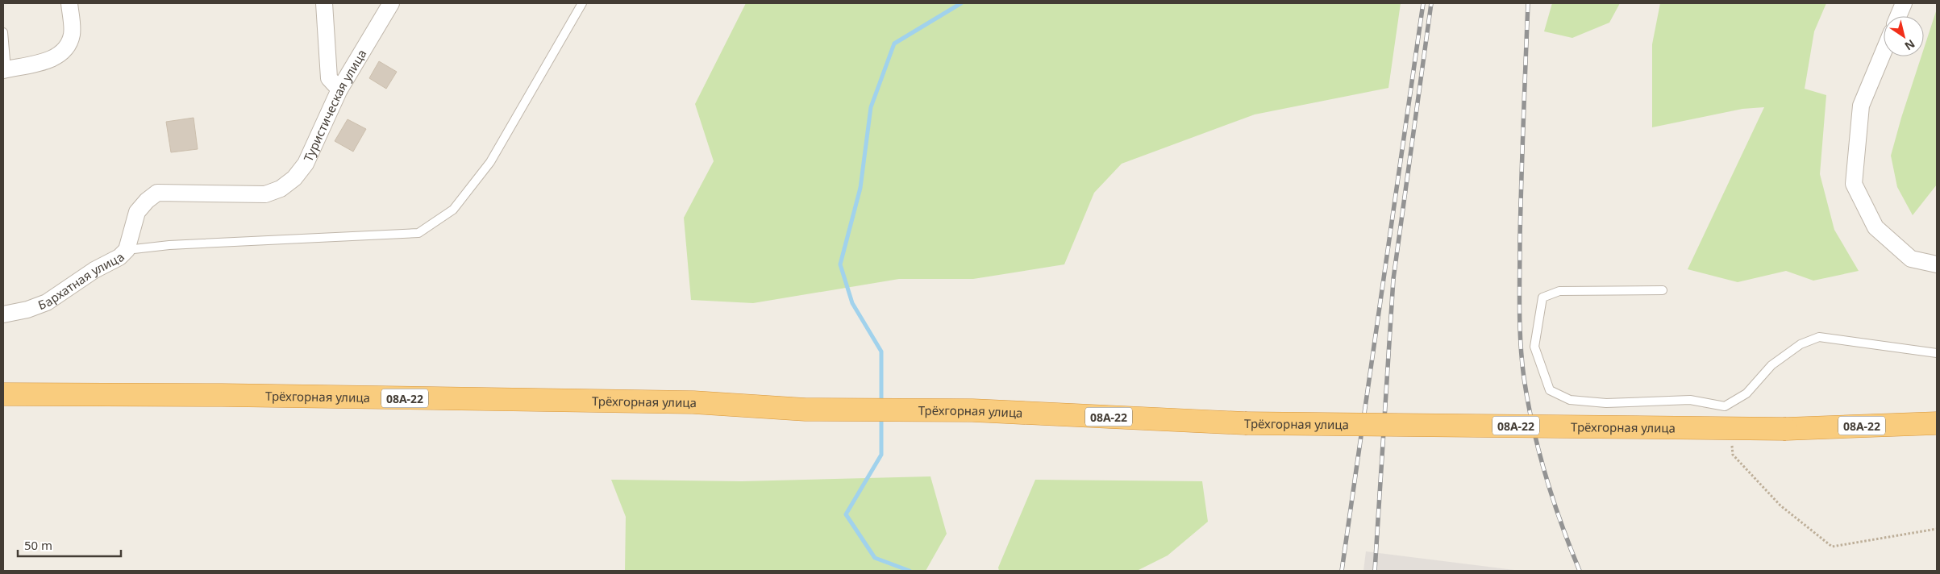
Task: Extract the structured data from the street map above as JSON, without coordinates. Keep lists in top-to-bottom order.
{
  "streets": {
    "highway": ["Трёхгорная улица", "08А-22"],
    "street": ["Туристическая улица", "Бархатная улица"]
  },
  "crossings": [
    ["Туристическая улица", "Бархатная улица"]
  ],
  "scale_bar": "50 m",
  "north": "bottom right"
}
